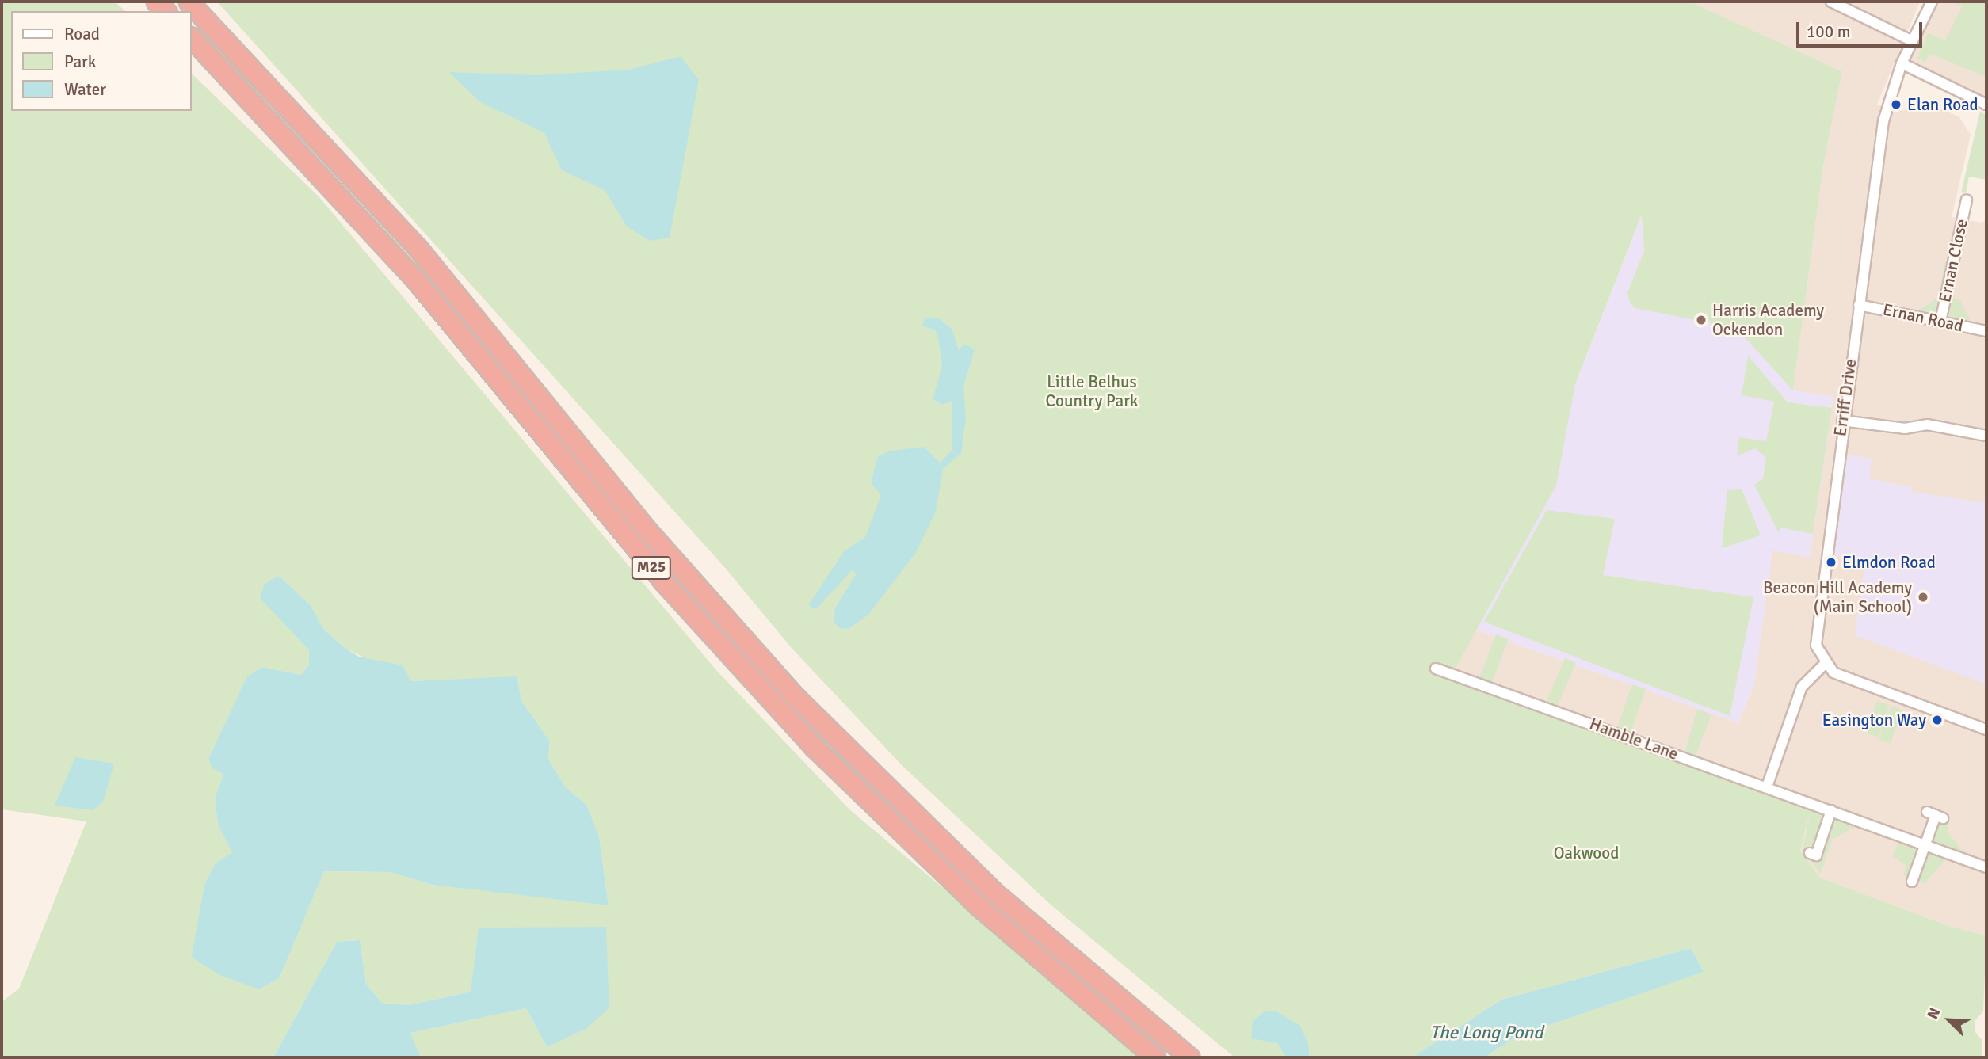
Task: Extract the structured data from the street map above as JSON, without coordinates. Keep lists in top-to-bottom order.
{
  "streets": {
    "highway": ["M25"],
    "street": [
      "Ernan Close",
      "Ernan Road",
      "Erriff Drive",
      "Hamble Lane"
    ]
  },
  "crossings": [
    ["Ernan Close", "Ernan Road"],
    ["Ernan Road", "Erriff Drive"]
  ],
  "water": ["The Long Pond"],
  "parks": ["Little Belhus Country Park", "Oakwood"],
  "places": [
    "Elan Road",
    "Harris Academy Ockendon",
    "Elmdon Road",
    "Beacon Hill Academy (Main School)",
    "Easington Way"
  ],
  "legend": ["Road", "Park", "Water"],
  "scale_bar": "100 m",
  "north": "top left"
}
